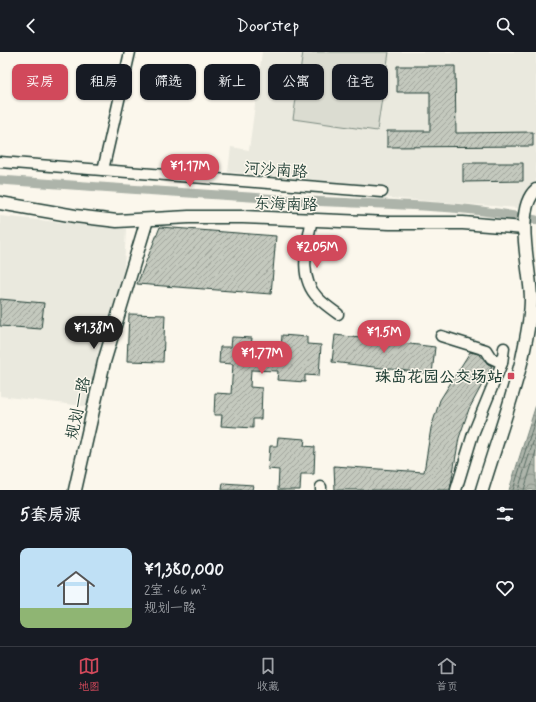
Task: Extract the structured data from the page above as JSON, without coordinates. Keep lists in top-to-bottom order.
{
  "streets": {
    "street": ["河沙南路", "东海南路", "规划一路"]
  },
  "crossings": [
    ["东海南路", "规划一路"]
  ],
  "places": {
    "transit": ["珠岛花园公交场站"]
  },
  "page": {
    "header": "Doorstep",
    "chip": [
      "买房",
      "租房",
      "筛选",
      "新上",
      "公寓",
      "住宅"
    ],
    "price": [
      "¥1.17M",
      "¥2.05M",
      "¥1.38M",
      "¥1.5M",
      "¥1.77M"
    ],
    "heading": "5套房源",
    "list": [
      {
        "name": "¥1,380,000",
        "note": "2室 · 66 m² · 规划一路"
      }
    ],
    "tabs": ["地图", "收藏", "首页"]
  }
}
